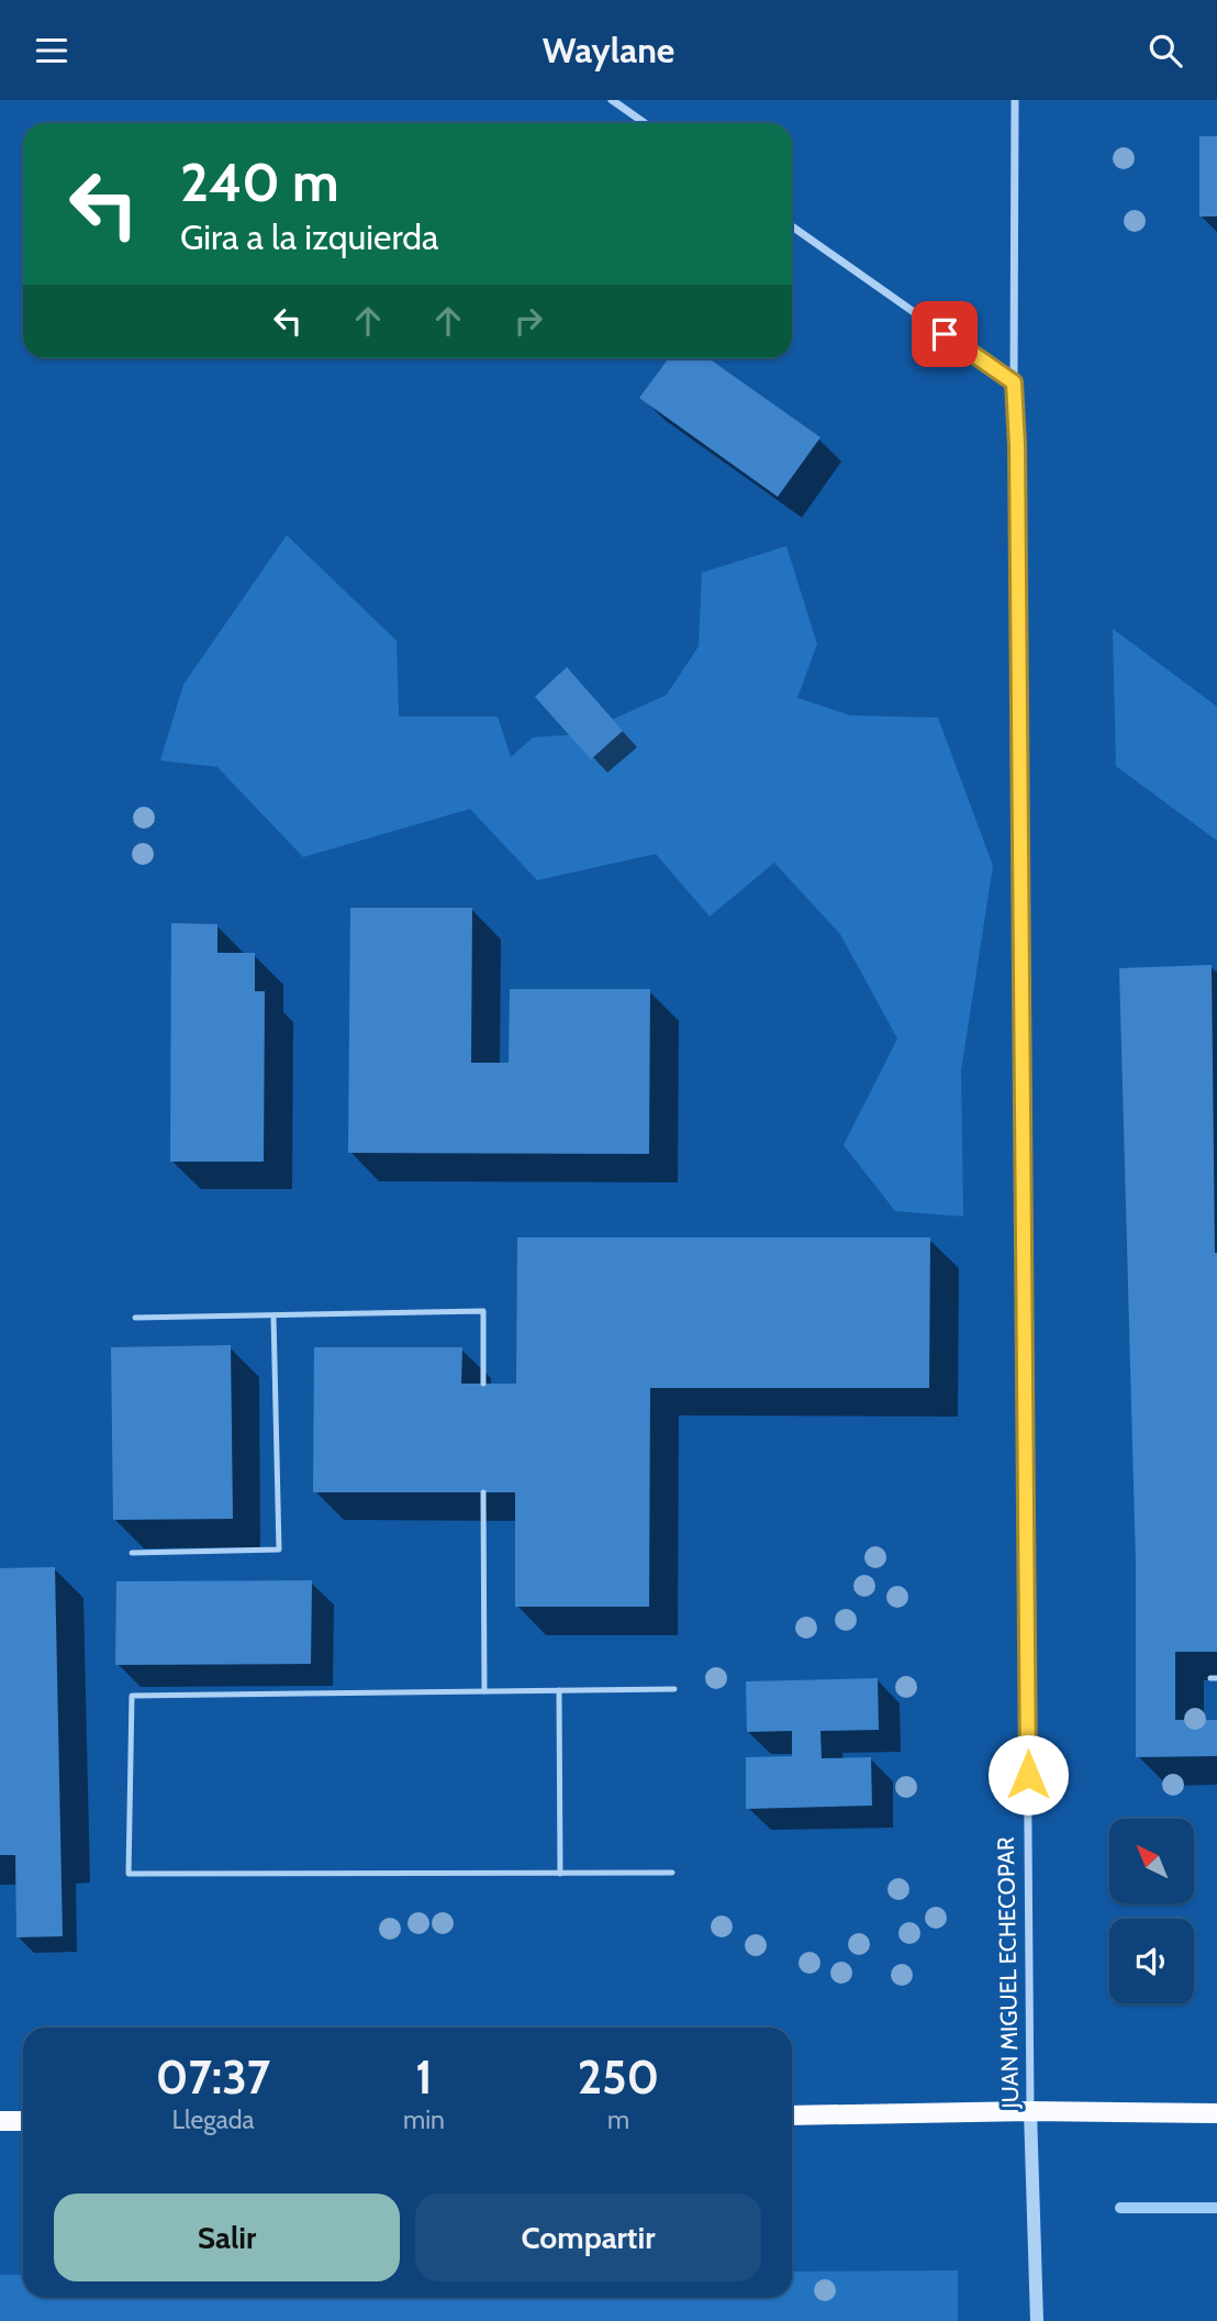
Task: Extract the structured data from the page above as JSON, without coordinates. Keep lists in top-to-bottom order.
{
  "streets": {
    "street": ["JUAN MIGUEL ECHECOPAR"]
  },
  "north": "top left",
  "page": {
    "header": "Waylane",
    "turn": ["240 m", "Gira a la izquierda"],
    "eta": [
      "07:37",
      "Llegada",
      "1",
      "min",
      "250",
      "m"
    ],
    "buttons": ["Salir", "Compartir"]
  }
}
